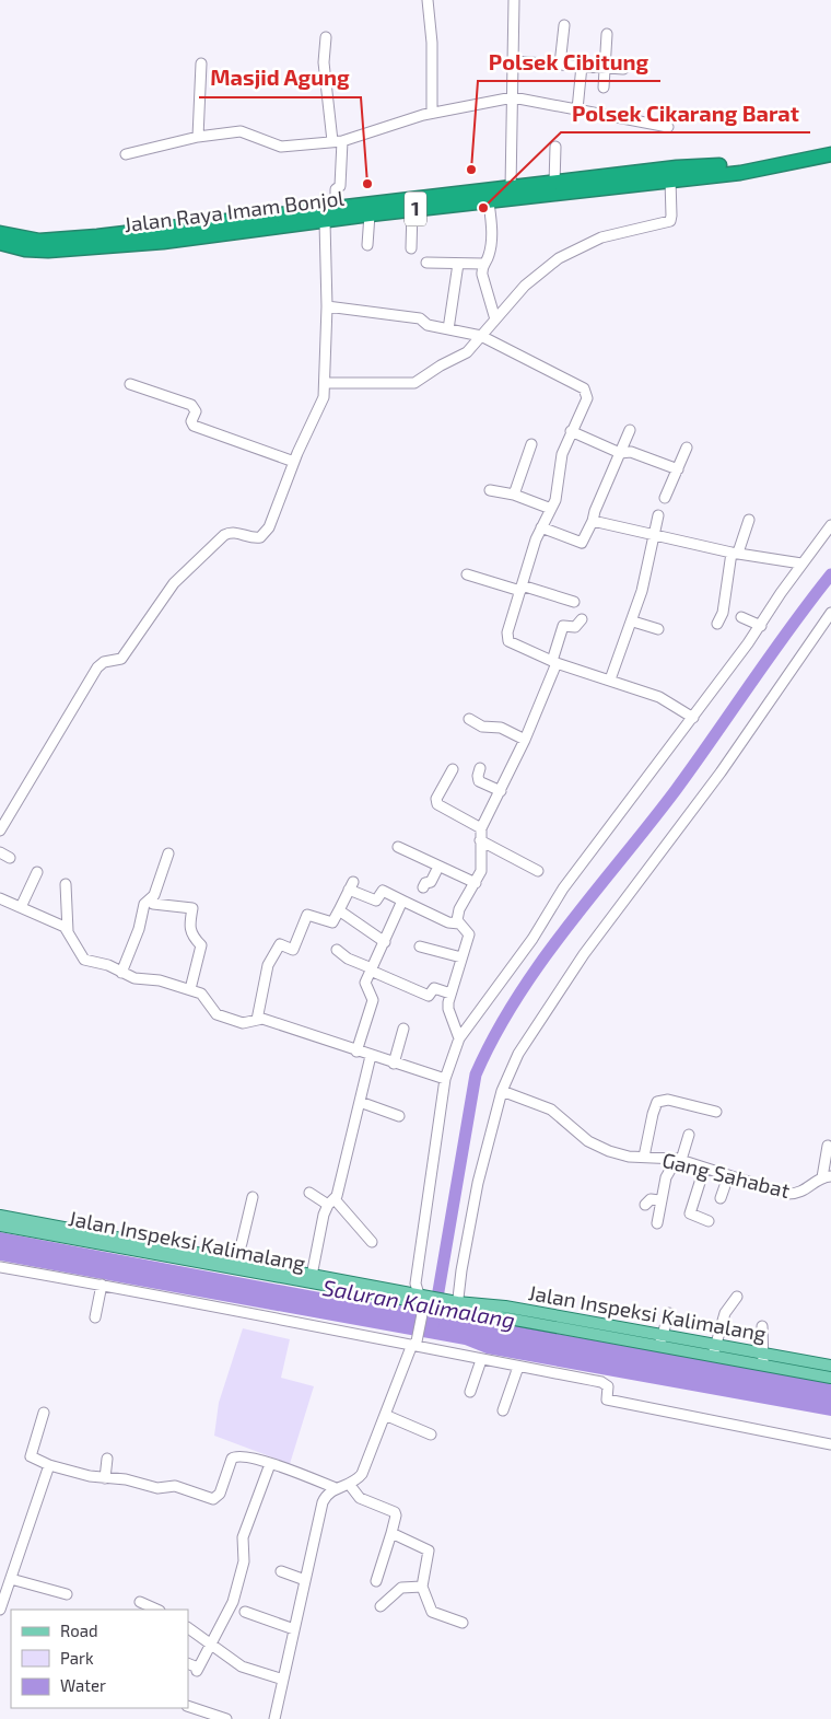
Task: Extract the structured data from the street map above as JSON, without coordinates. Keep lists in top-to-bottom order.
{
  "streets": {
    "highway": ["1", "Jalan Raya Imam Bonjol"],
    "main road": ["Jalan Inspeksi Kalimalang"],
    "street": ["Gang Sahabat"]
  },
  "water": ["Saluran Kalimalang"],
  "places": ["Polsek Cibitung", "Masjid Agung", "Polsek Cikarang Barat"],
  "legend": ["Road", "Park", "Water"]
}
